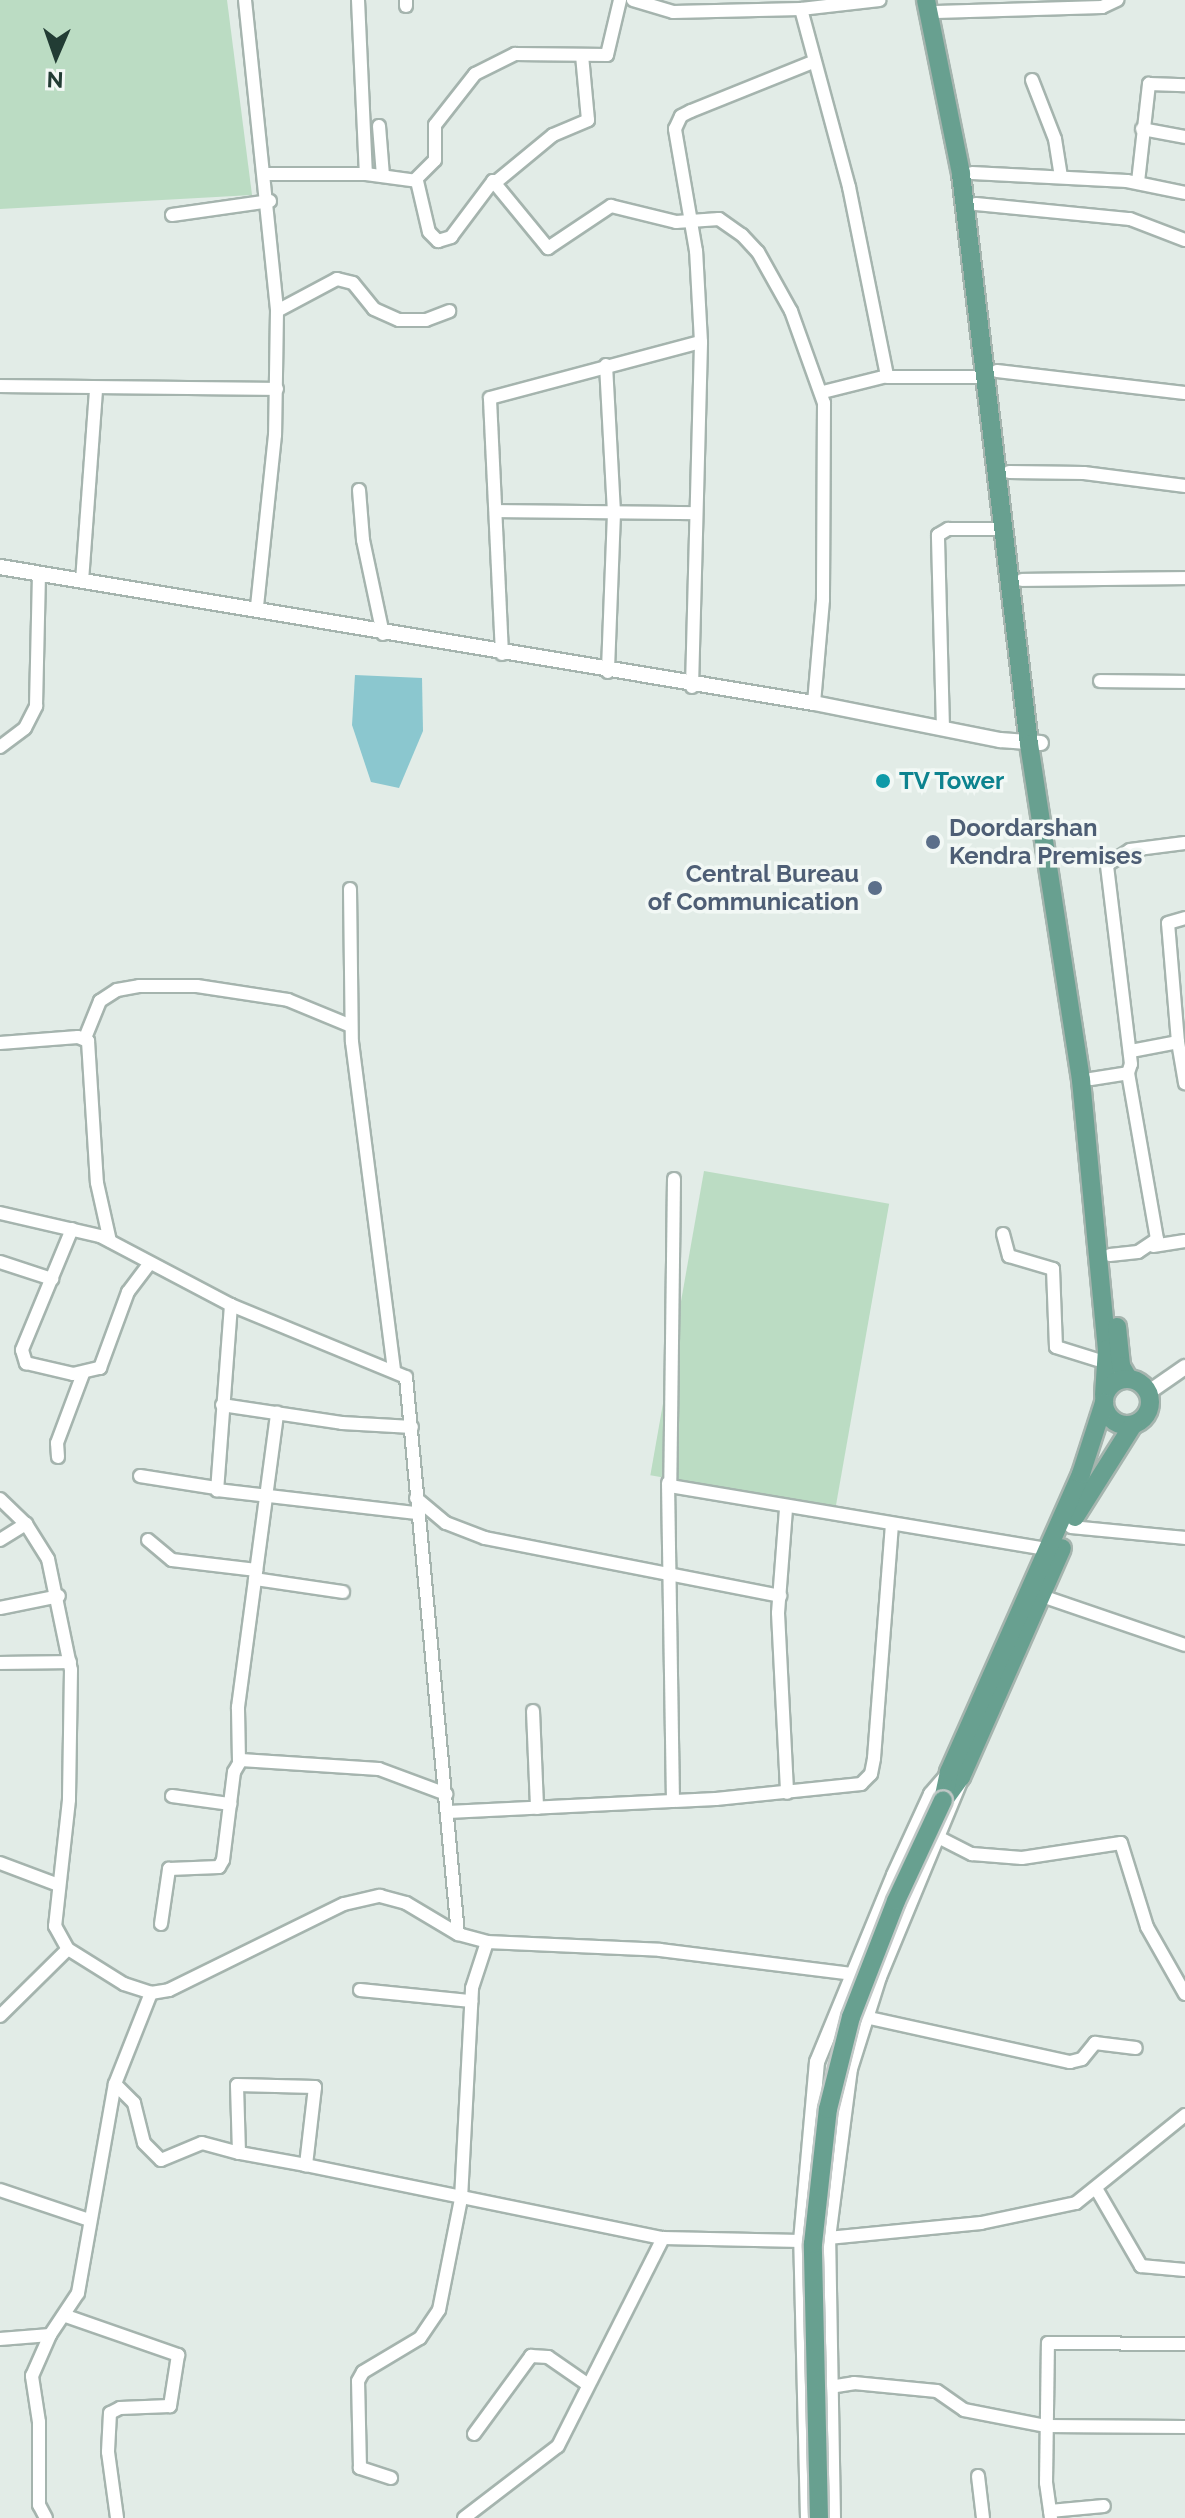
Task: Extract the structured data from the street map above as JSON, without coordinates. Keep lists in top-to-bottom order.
{
  "places": ["TV Tower", "Doordarshan Kendra Premises", "Central Bureau of Communication"],
  "north": "bottom"
}
